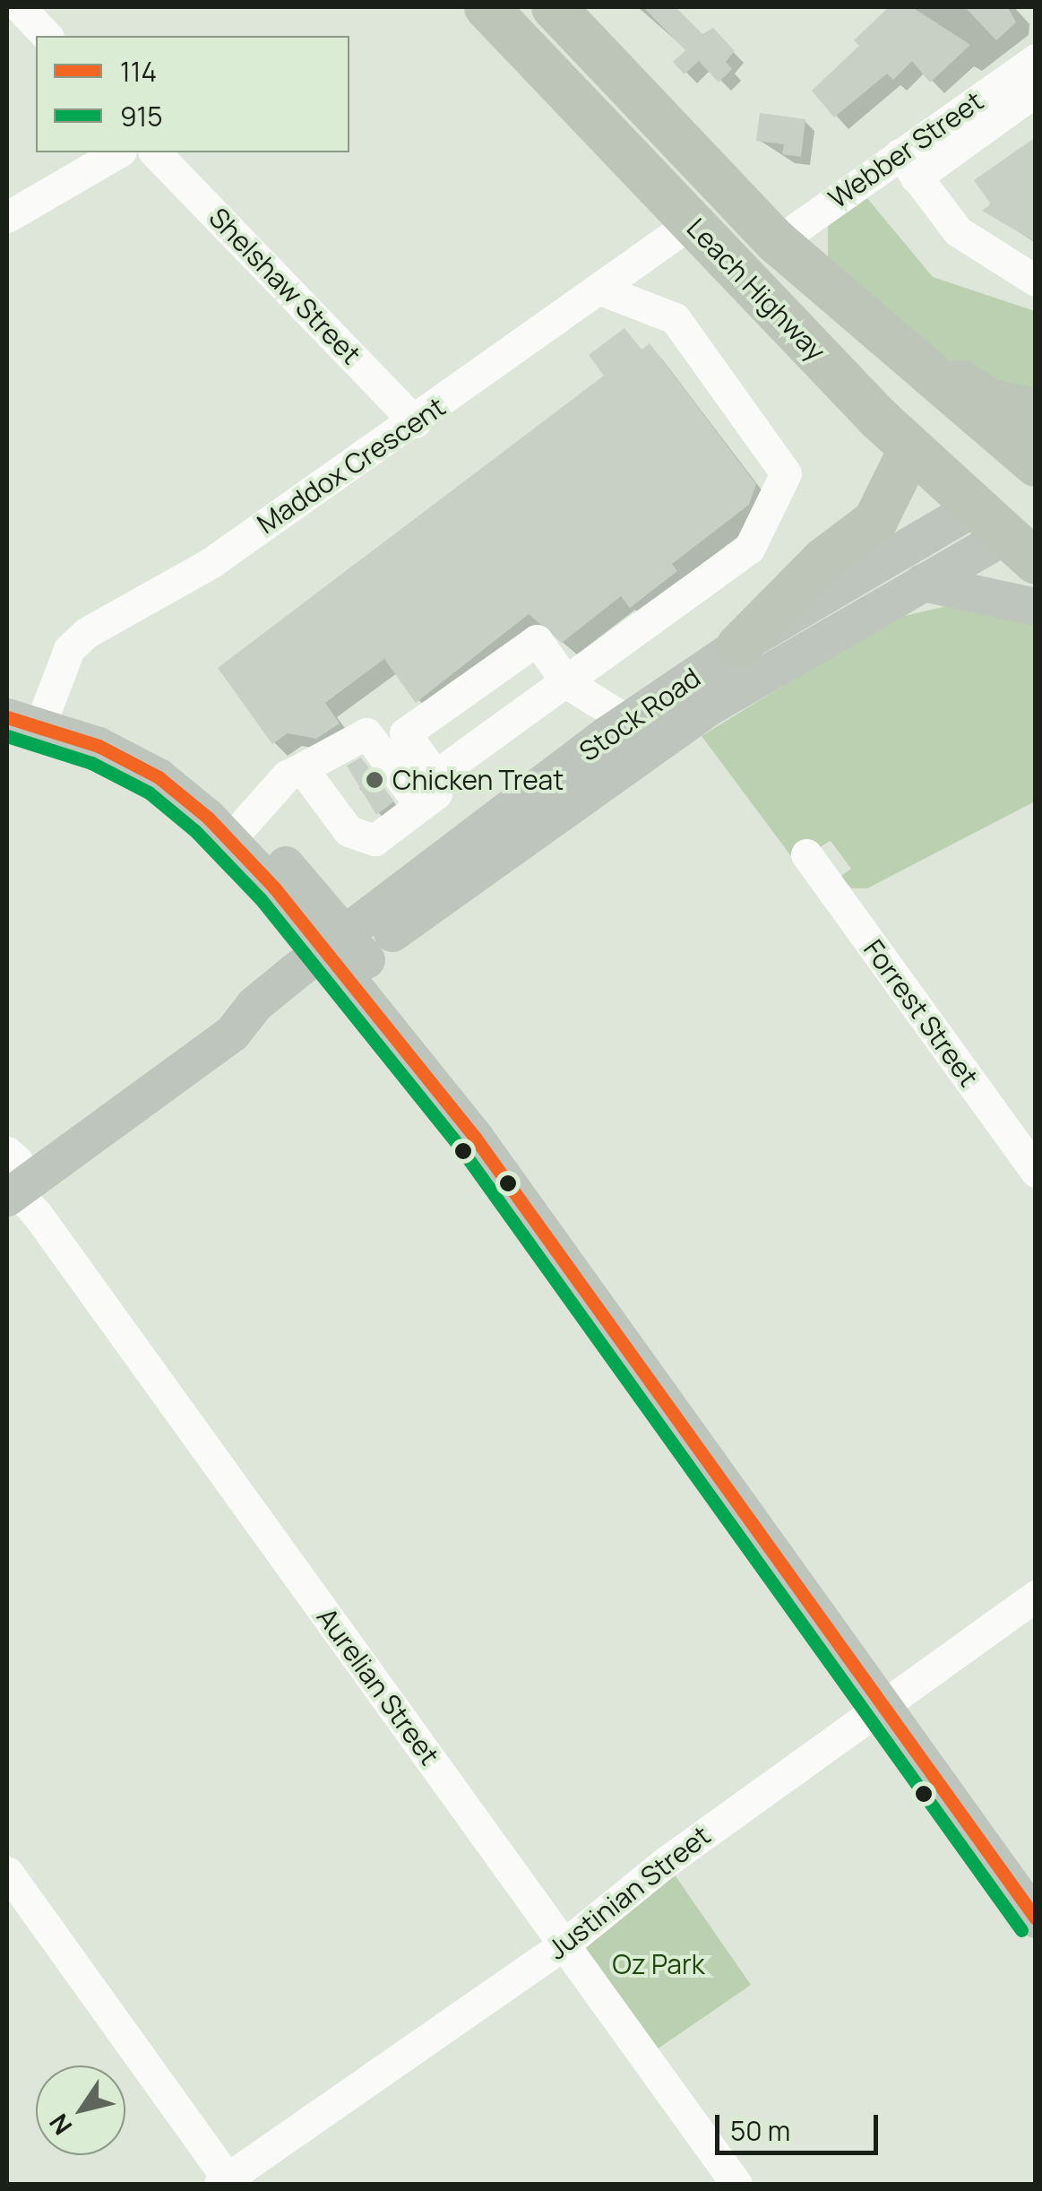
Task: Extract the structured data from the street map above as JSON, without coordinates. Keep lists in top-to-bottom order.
{
  "streets": {
    "highway": ["Leach Highway", "Stock Road"],
    "street": [
      "Webber Street",
      "Shelshaw Street",
      "Maddox Crescent",
      "Forrest Street",
      "Aurelian Street",
      "Justinian Street"
    ]
  },
  "crossings": [
    ["Webber Street", "Leach Highway"],
    ["Shelshaw Street", "Maddox Crescent"],
    ["Leach Highway", "Maddox Crescent"],
    ["Leach Highway", "Stock Road"],
    ["Stock Road", "Aurelian Street"],
    ["Aurelian Street", "Justinian Street"]
  ],
  "parks": ["Oz Park"],
  "places": ["Chicken Treat"],
  "lines": ["transit line 114", "transit line 915"],
  "legend": ["114", "915"],
  "scale_bar": "50 m",
  "north": "bottom left"
}
